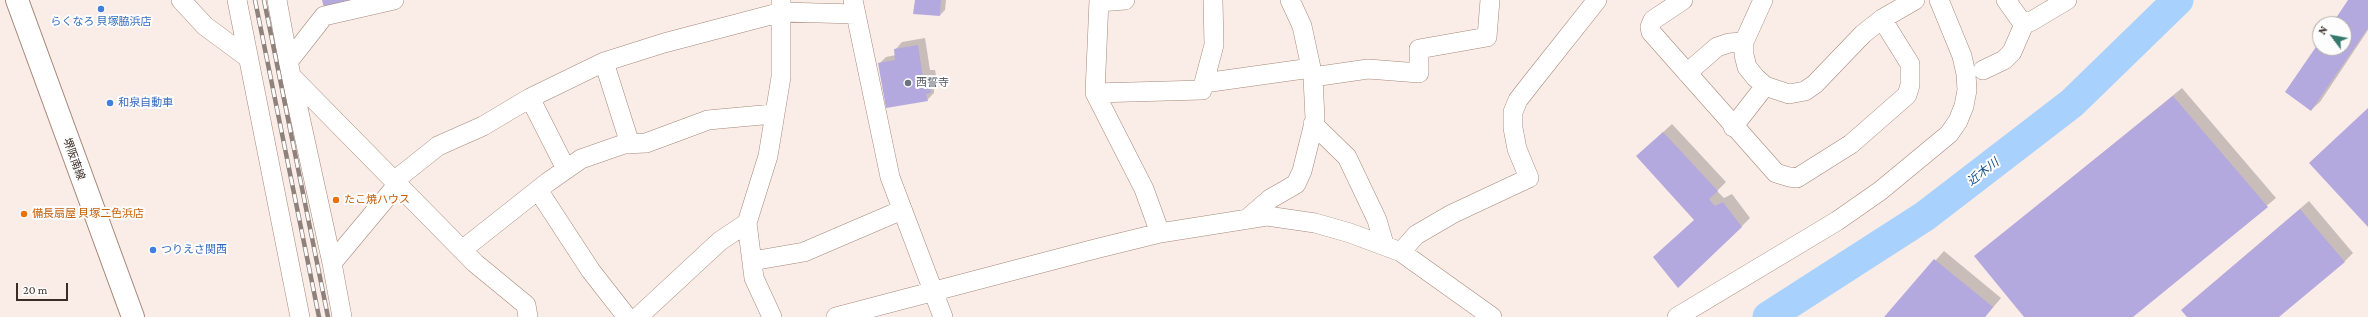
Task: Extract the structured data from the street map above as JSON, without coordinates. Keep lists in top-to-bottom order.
{
  "streets": {
    "main road": ["堺阪南線"]
  },
  "water": ["近木川"],
  "places": [
    "らくなろ 貝塚脇浜店",
    "西誓寺",
    "和泉自動車",
    "たこ焼ハウス",
    "備長扇屋 貝塚二色浜店",
    "つりえさ関西"
  ],
  "scale_bar": "20 m",
  "north": "top left"
}
